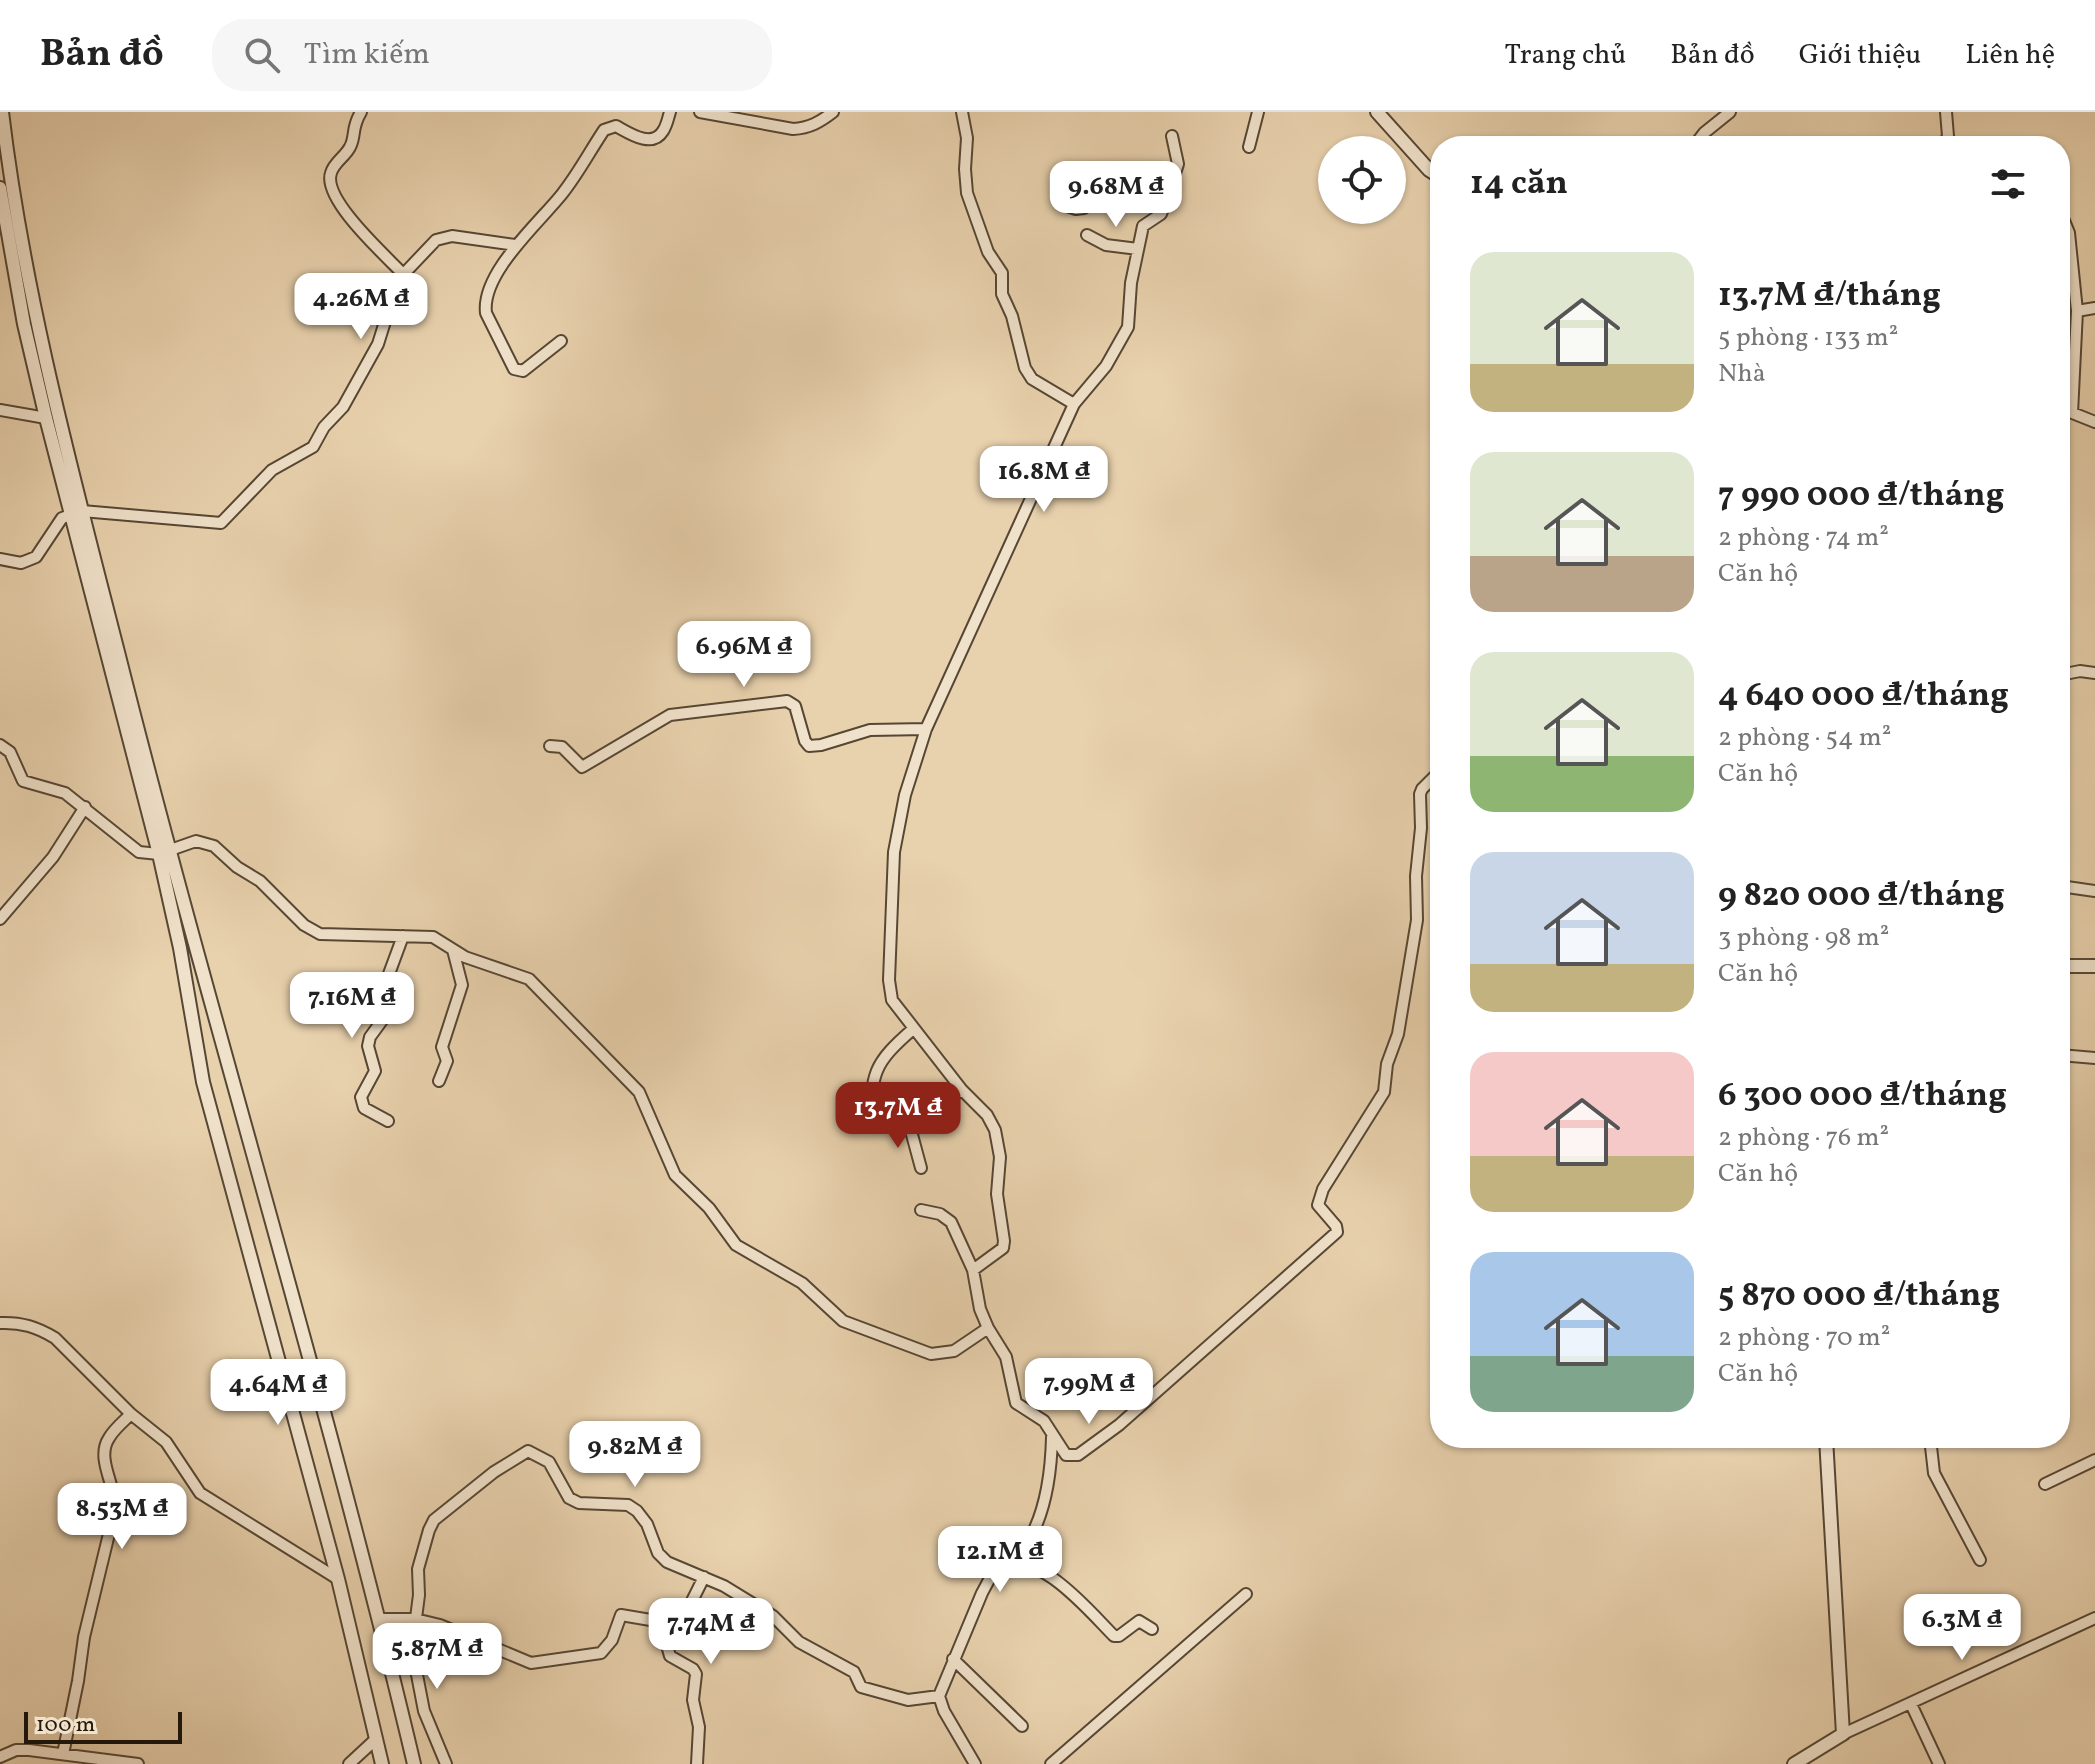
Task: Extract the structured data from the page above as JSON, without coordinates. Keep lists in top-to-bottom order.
{
  "scale_bar": "100 m",
  "page": {
    "header": "Bản đồ",
    "search": "Tìm kiếm",
    "nav": [
      "Trang chủ",
      "Bản đồ",
      "Giới thiệu",
      "Liên hệ"
    ],
    "heading": "14 căn",
    "price": [
      "9.68M ₫",
      "4.26M ₫",
      "16.8M ₫",
      "6.96M ₫",
      "7.16M ₫",
      "13.7M ₫",
      "7.99M ₫",
      "4.64M ₫",
      "9.82M ₫",
      "8.53M ₫",
      "12.1M ₫",
      "6.3M ₫",
      "7.74M ₫",
      "5.87M ₫"
    ],
    "list": [
      {
        "name": "13.7M ₫/tháng",
        "note": "5 phòng · 133 m² · Nhà"
      },
      {
        "name": "7 990 000 ₫/tháng",
        "note": "2 phòng · 74 m² · Căn hộ"
      },
      {
        "name": "4 640 000 ₫/tháng",
        "note": "2 phòng · 54 m² · Căn hộ"
      },
      {
        "name": "9 820 000 ₫/tháng",
        "note": "3 phòng · 98 m² · Căn hộ"
      },
      {
        "name": "6 300 000 ₫/tháng",
        "note": "2 phòng · 76 m² · Căn hộ"
      },
      {
        "name": "5 870 000 ₫/tháng",
        "note": "2 phòng · 70 m² · Căn hộ"
      }
    ],
    "scale": "100 m"
  }
}
